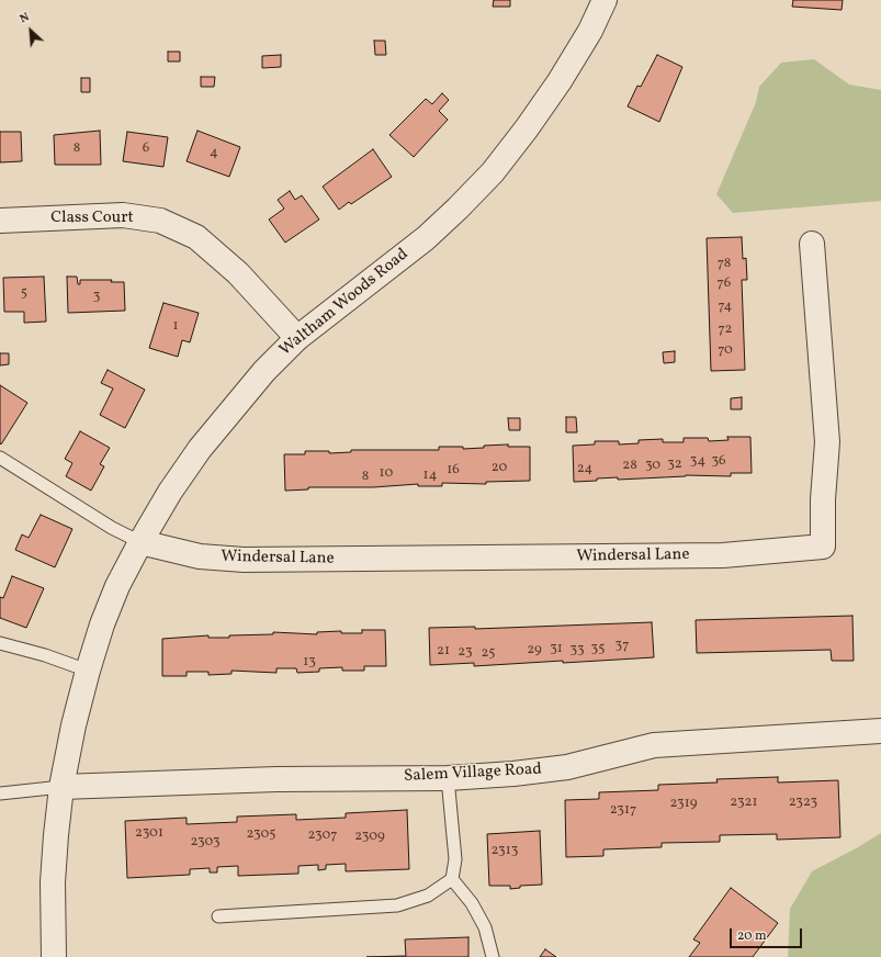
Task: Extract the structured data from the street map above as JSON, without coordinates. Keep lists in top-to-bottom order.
{
  "streets": {
    "street": [
      "Class Court",
      "Waltham Woods Road",
      "Windersal Lane",
      "Salem Village Road"
    ]
  },
  "crossings": [
    ["Class Court", "Waltham Woods Road"],
    ["Waltham Woods Road", "Windersal Lane"],
    ["Waltham Woods Road", "Salem Village Road"]
  ],
  "house_numbers": [
    "8",
    "6",
    "4",
    "78",
    "76",
    "5",
    "3",
    "74",
    "1",
    "72",
    "70",
    "34",
    "36",
    "32",
    "28",
    "30",
    "20",
    "24",
    "16",
    "10",
    "14",
    "8",
    "37",
    "31",
    "35",
    "29",
    "33",
    "21",
    "23",
    "25",
    "13",
    "2321",
    "2323",
    "2319",
    "2317",
    "2301",
    "2305",
    "2307",
    "2309",
    "2303",
    "2313"
  ],
  "scale_bar": "20 m",
  "north": "top left"
}
